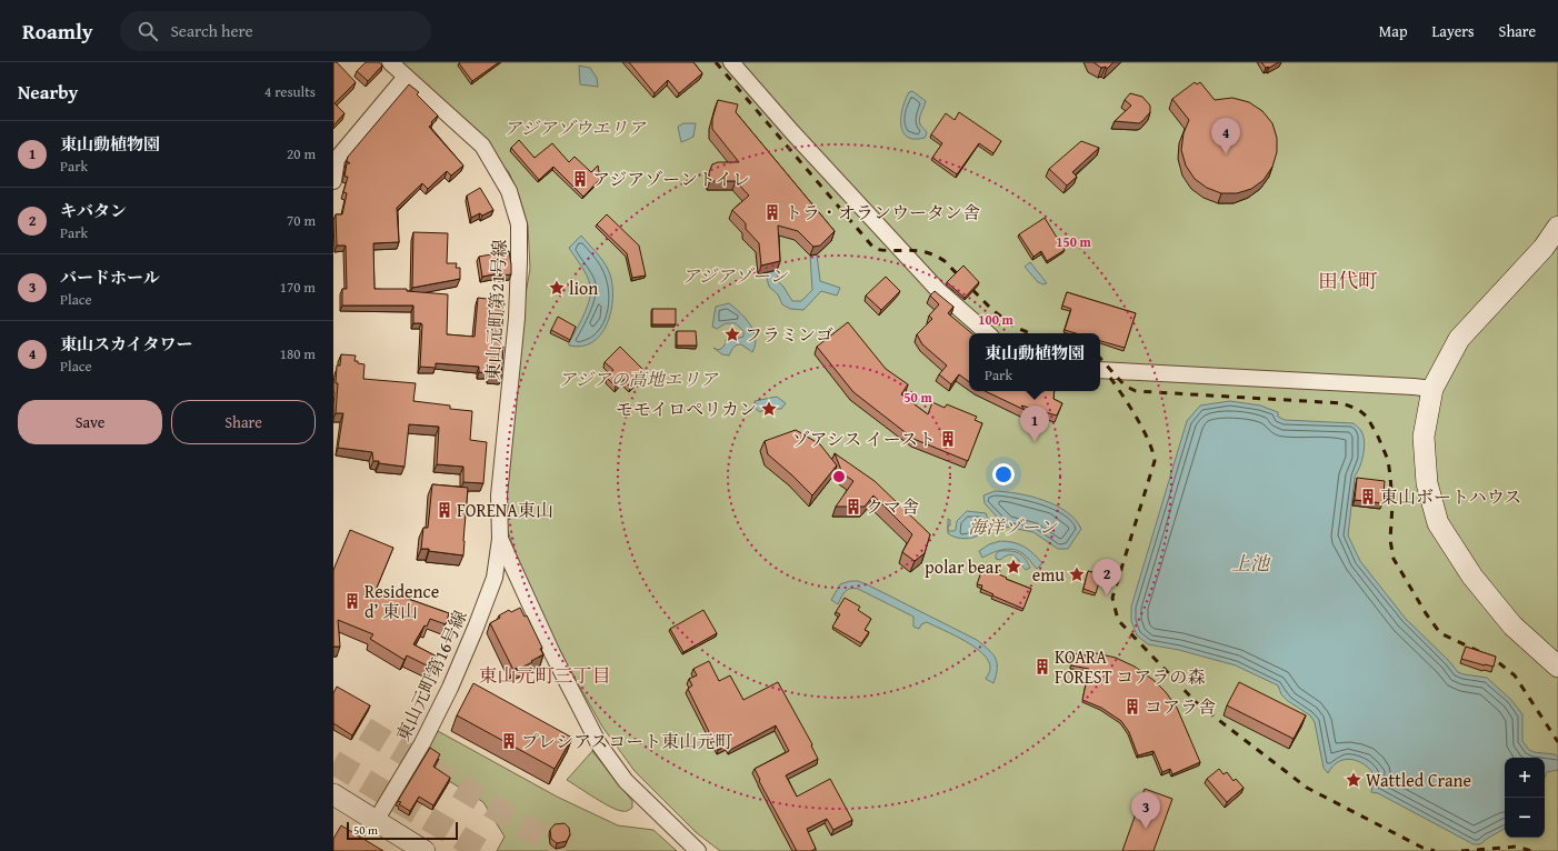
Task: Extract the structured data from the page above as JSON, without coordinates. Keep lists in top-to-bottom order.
{
  "streets": {
    "street": ["東山元町第21号線", "東山元町第16号線"]
  },
  "crossings": [
    ["東山元町第21号線", "東山元町第16号線"]
  ],
  "districts": ["田代町", "東山元町三丁目"],
  "water": ["上池"],
  "parks": [
    "アジアゾウエリア",
    "アジアゾーン",
    "アジアの高地エリア",
    "海洋ゾーン"
  ],
  "places": {
    "building": [
      "アジアゾーントイレ",
      "トラ・オランウータン舎",
      "ゾアシス イースト",
      "東山ボートハウス",
      "クマ舎",
      "FORENA東山",
      "Residence d’ 東山",
      "KOARA FOREST コアラの森",
      "コアラ舎",
      "プレシアスコート東山元町"
    ],
    "place": [
      "lion",
      "フラミンゴ",
      "モモイロペリカン",
      "polar bear",
      "emu",
      "Wattled Crane"
    ]
  },
  "scale_bar": "50 m",
  "page": {
    "header": "Roamly",
    "search": "Search here",
    "nav": ["Map", "Layers", "Share"],
    "heading": ["Nearby", "4 results"],
    "pins": [
      "4",
      "1",
      "2",
      "3"
    ],
    "list": [
      {
        "mark": "1",
        "name": "東山動植物園",
        "note": "Park",
        "value": "20 m"
      },
      {
        "mark": "2",
        "name": "キバタン",
        "note": "Park",
        "value": "70 m"
      },
      {
        "mark": "3",
        "name": "バードホール",
        "note": "Place",
        "value": "170 m"
      },
      {
        "mark": "4",
        "name": "東山スカイタワー",
        "note": "Place",
        "value": "180 m"
      }
    ],
    "popup": ["東山動植物園", "Park"],
    "buttons": ["Save", "Share"],
    "map_buttons": ["+", "−"],
    "scale": "50 m"
  },
  "rings": ["150 m", "100 m", "50 m"]
}
